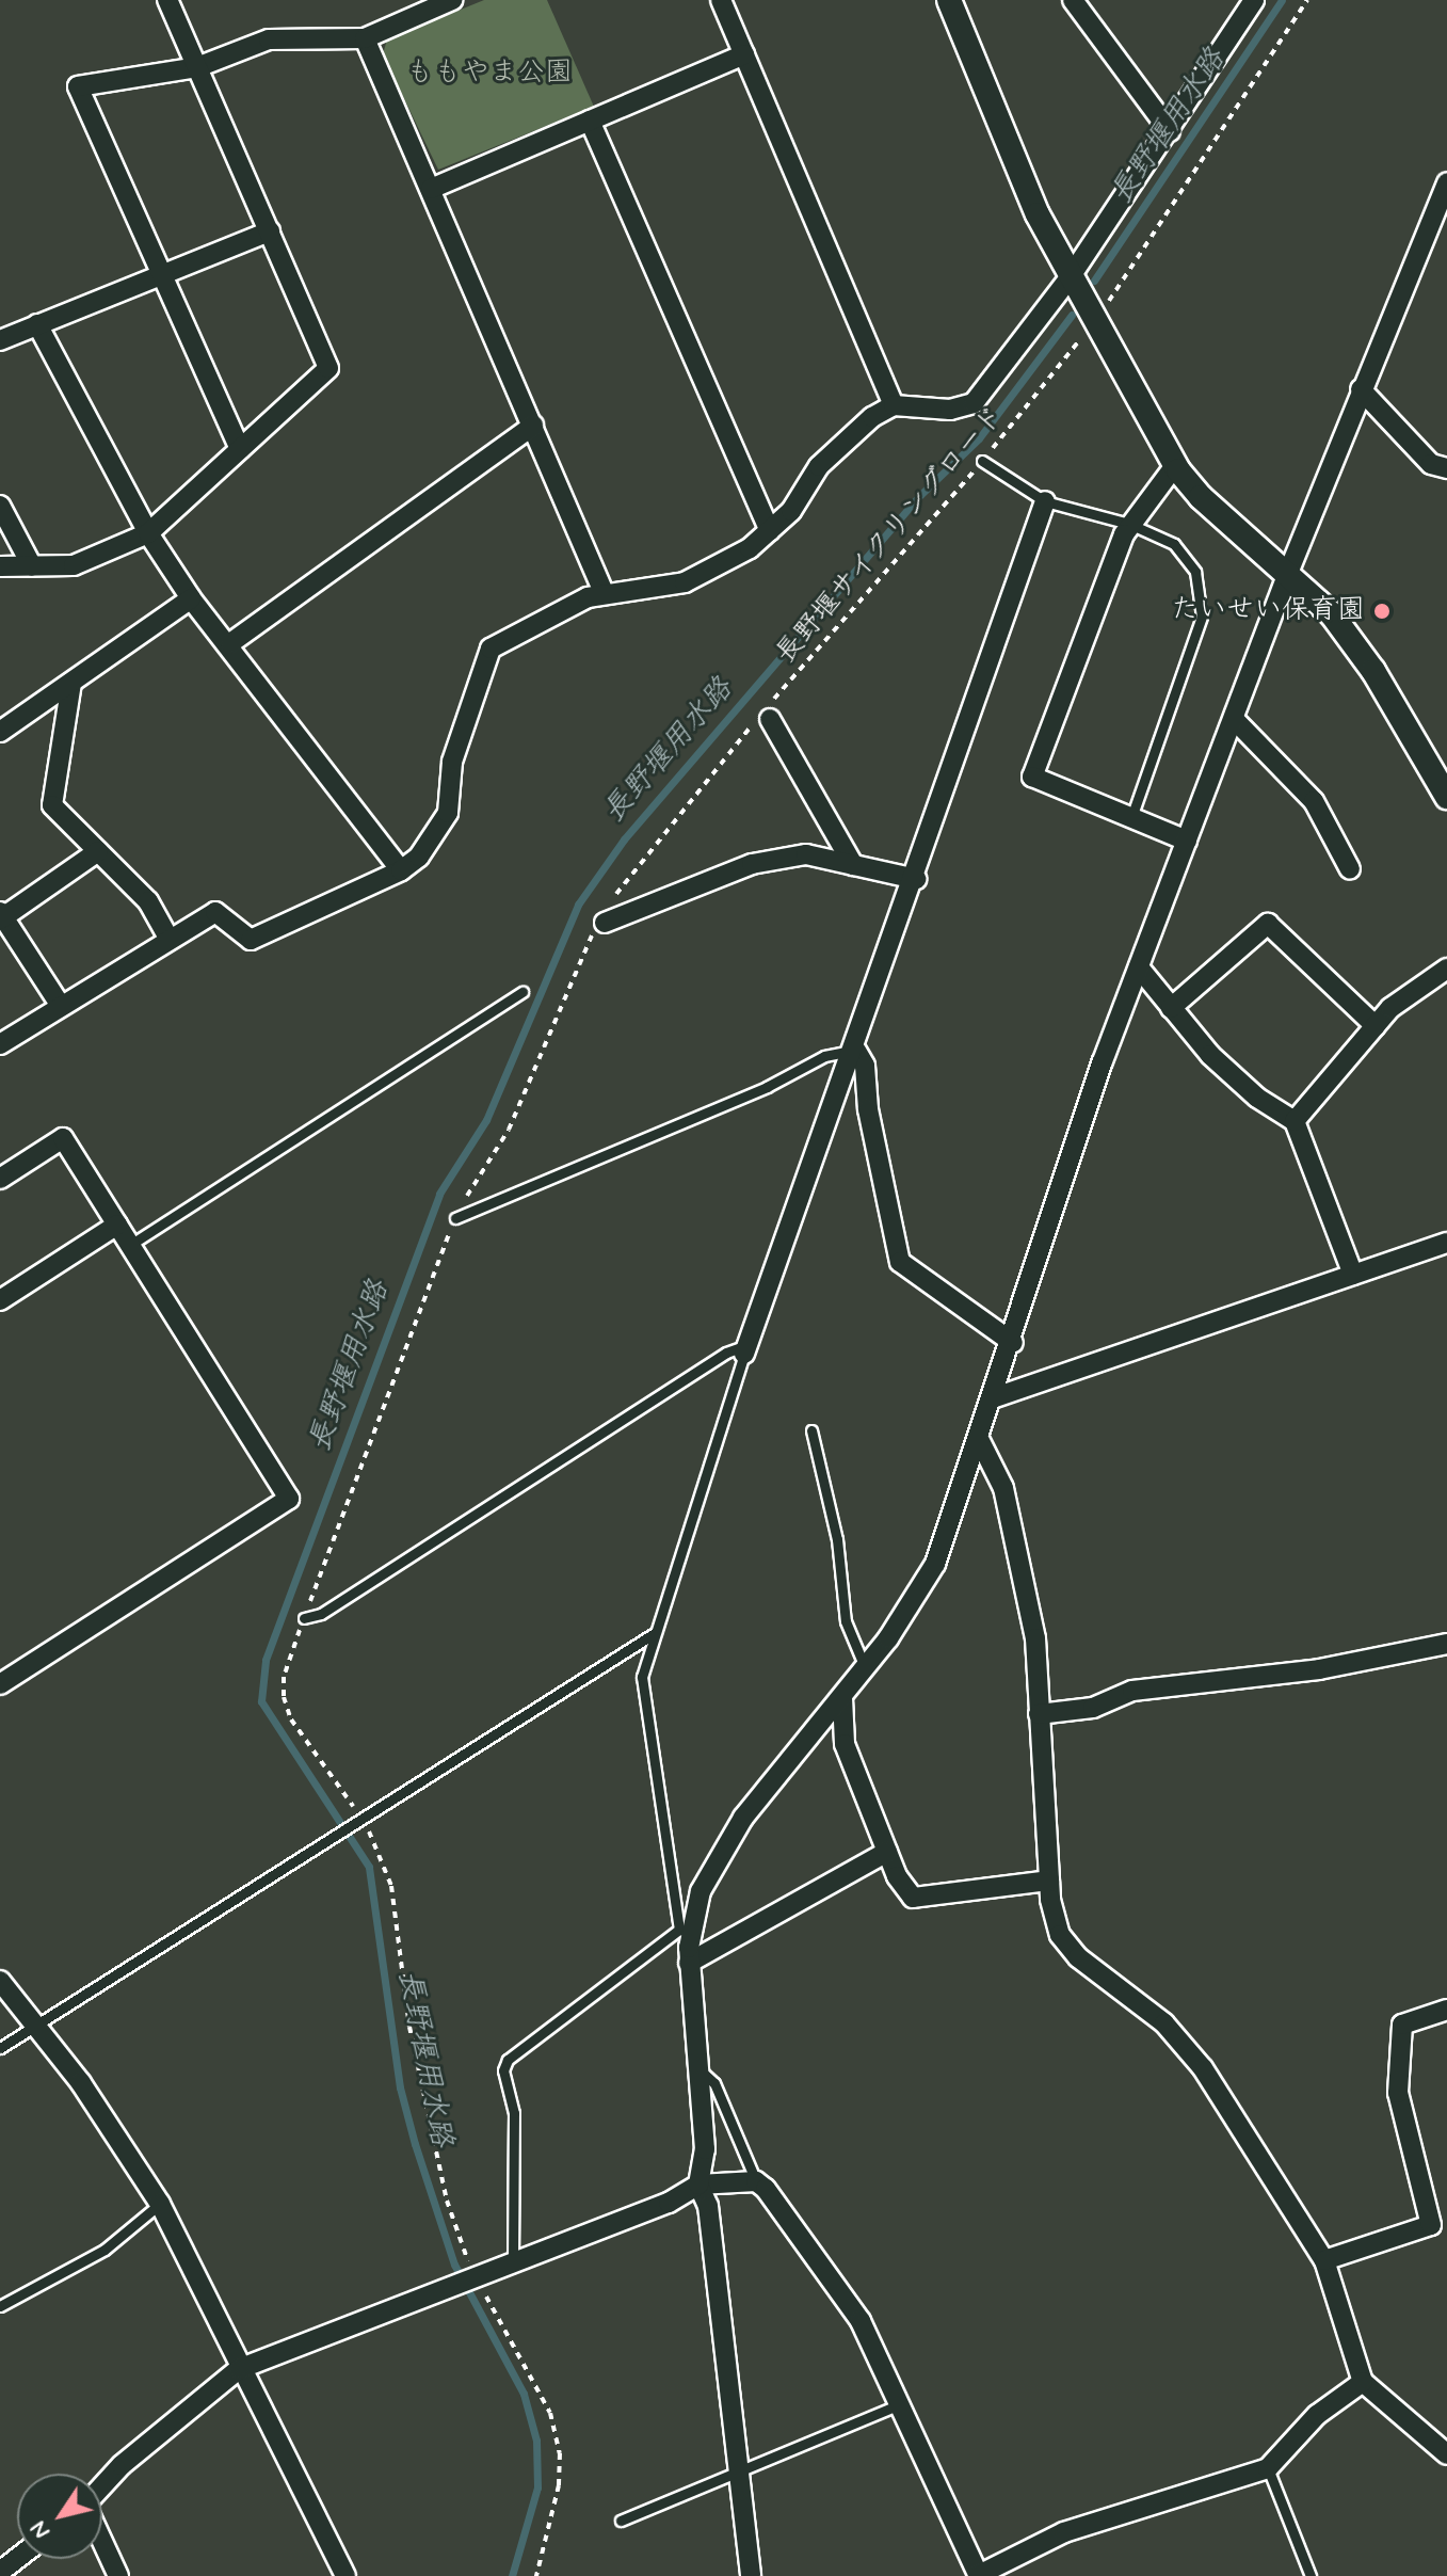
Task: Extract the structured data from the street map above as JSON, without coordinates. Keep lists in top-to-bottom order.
{
  "streets": {
    "path": ["長野堰サイクリングロード"]
  },
  "water": ["長野堰用水路"],
  "parks": ["ももやま公園"],
  "places": ["たいせい保育園"],
  "north": "bottom left"
}
